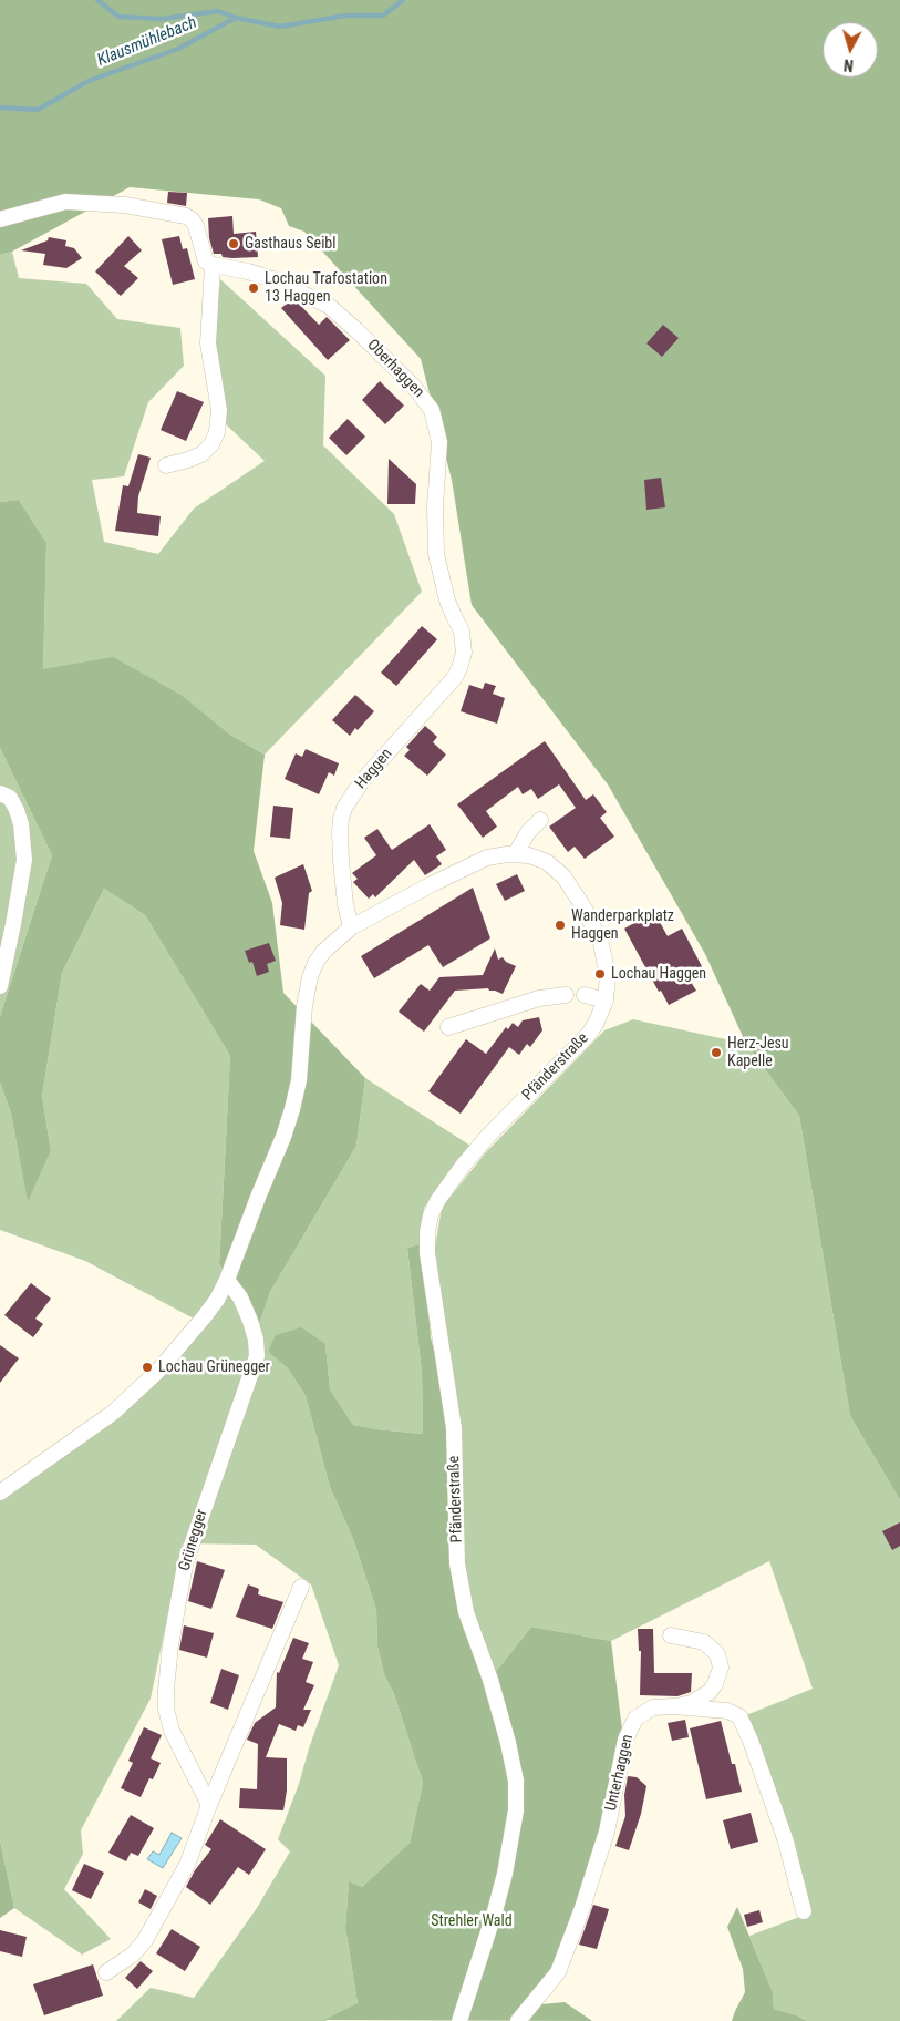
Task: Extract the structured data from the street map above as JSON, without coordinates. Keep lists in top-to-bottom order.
{
  "streets": {
    "street": [
      "Oberhaggen",
      "Haggen",
      "Pfänderstraße",
      "Grünegger",
      "Unterhaggen"
    ]
  },
  "crossings": [
    ["Oberhaggen", "Haggen"],
    ["Haggen", "Pfänderstraße"],
    ["Pfänderstraße", "Grünegger"]
  ],
  "water": ["Klausmühlebach"],
  "parks": ["Strehler Wald"],
  "places": [
    "Gasthaus Seibl",
    "Lochau Trafostation 13 Haggen",
    "Wanderparkplatz Haggen",
    "Lochau Haggen",
    "Herz-Jesu Kapelle",
    "Lochau Grünegger"
  ],
  "north": "bottom"
}
